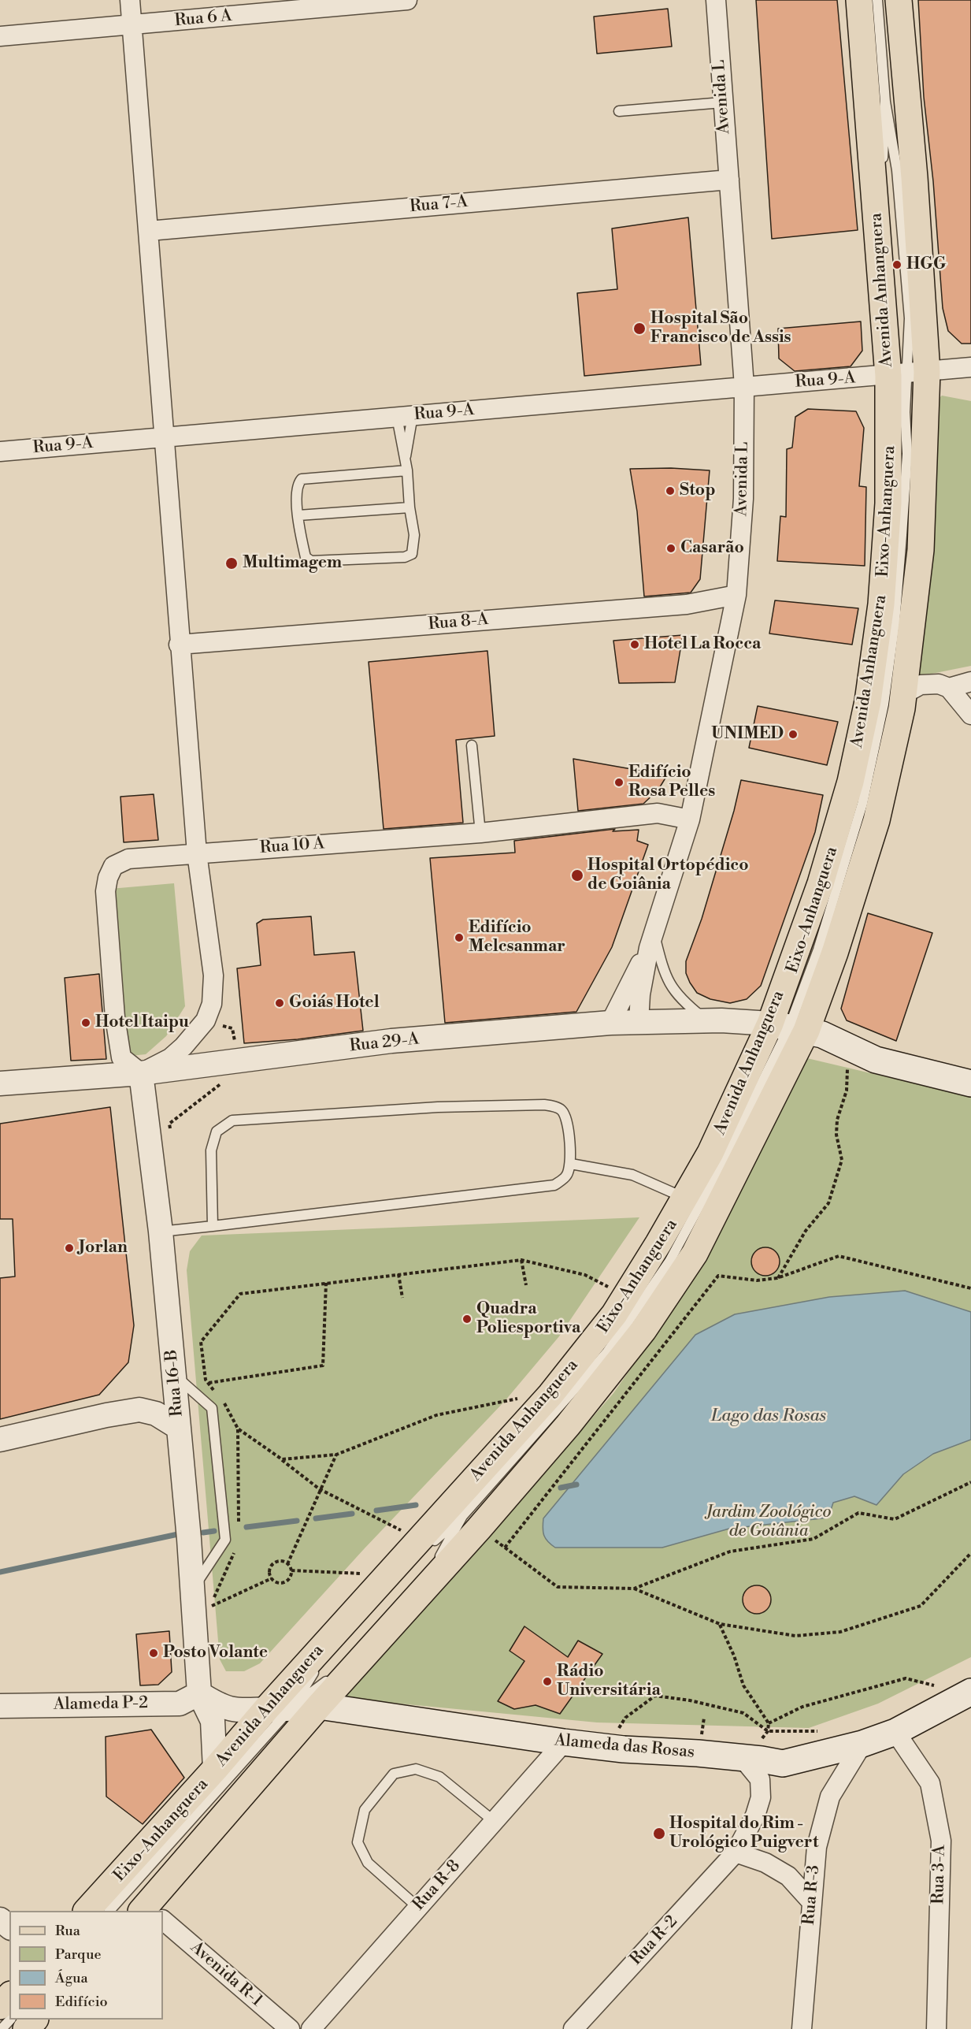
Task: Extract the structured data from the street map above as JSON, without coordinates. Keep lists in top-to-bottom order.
{
  "streets": {
    "main road": ["Avenida Anhanguera", "Alameda das Rosas"],
    "street": [
      "Rua 6 A",
      "Avenida L",
      "Rua 7-A",
      "Rua 9-A",
      "Rua 8-A",
      "Rua 10 A",
      "Rua 29-A",
      "Rua 16-B",
      "Alameda P-2",
      "Rua 3-A",
      "Rua R-8",
      "Rua R-3",
      "Rua R-2",
      "Avenida R-1"
    ],
    "lane": ["Eixo-Anhanguera"]
  },
  "crossings": [
    ["Avenida L", "Rua 7-A"],
    ["Avenida L", "Rua 9-A"],
    ["Avenida L", "Rua 8-A"],
    ["Avenida L", "Rua 10 A"],
    ["Avenida L", "Rua 29-A"],
    ["Avenida Anhanguera", "Rua 9-A"],
    ["Avenida Anhanguera", "Eixo-Anhanguera"],
    ["Avenida Anhanguera", "Rua 29-A"],
    ["Avenida Anhanguera", "Rua 16-B"],
    ["Avenida Anhanguera", "Alameda das Rosas"],
    ["Rua 9-A", "Eixo-Anhanguera"],
    ["Eixo-Anhanguera", "Rua 29-A"],
    ["Eixo-Anhanguera", "Alameda das Rosas"],
    ["Rua 10 A", "Rua 29-A"],
    ["Rua 10 A", "Rua 16-B"],
    ["Rua 29-A", "Rua 16-B"],
    ["Rua 16-B", "Alameda P-2"],
    ["Alameda das Rosas", "Rua 3-A"],
    ["Alameda das Rosas", "Rua R-8"],
    ["Alameda das Rosas", "Rua R-3"],
    ["Alameda das Rosas", "Rua R-2"]
  ],
  "water": ["Lago das Rosas"],
  "parks": ["Jardim Zoológico de Goiânia"],
  "places": [
    "HGG",
    "Hospital São Francisco de Assis",
    "Stop",
    "Casarão",
    "Multimagem",
    "Hotel La Rocca",
    "UNIMED",
    "Edifício Rosa Pelles",
    "Hospital Ortopédico de Goiânia",
    "Edifício Melcsanmar",
    "Goiás Hotel",
    "Hotel Itaipu",
    "Jorlan",
    "Quadra Poliesportiva",
    "Posto Volante",
    "Rádio Universitária",
    "Hospital do Rim - Urológico Puigvert"
  ],
  "legend": [
    "Rua",
    "Parque",
    "Água",
    "Edifício"
  ]
}
